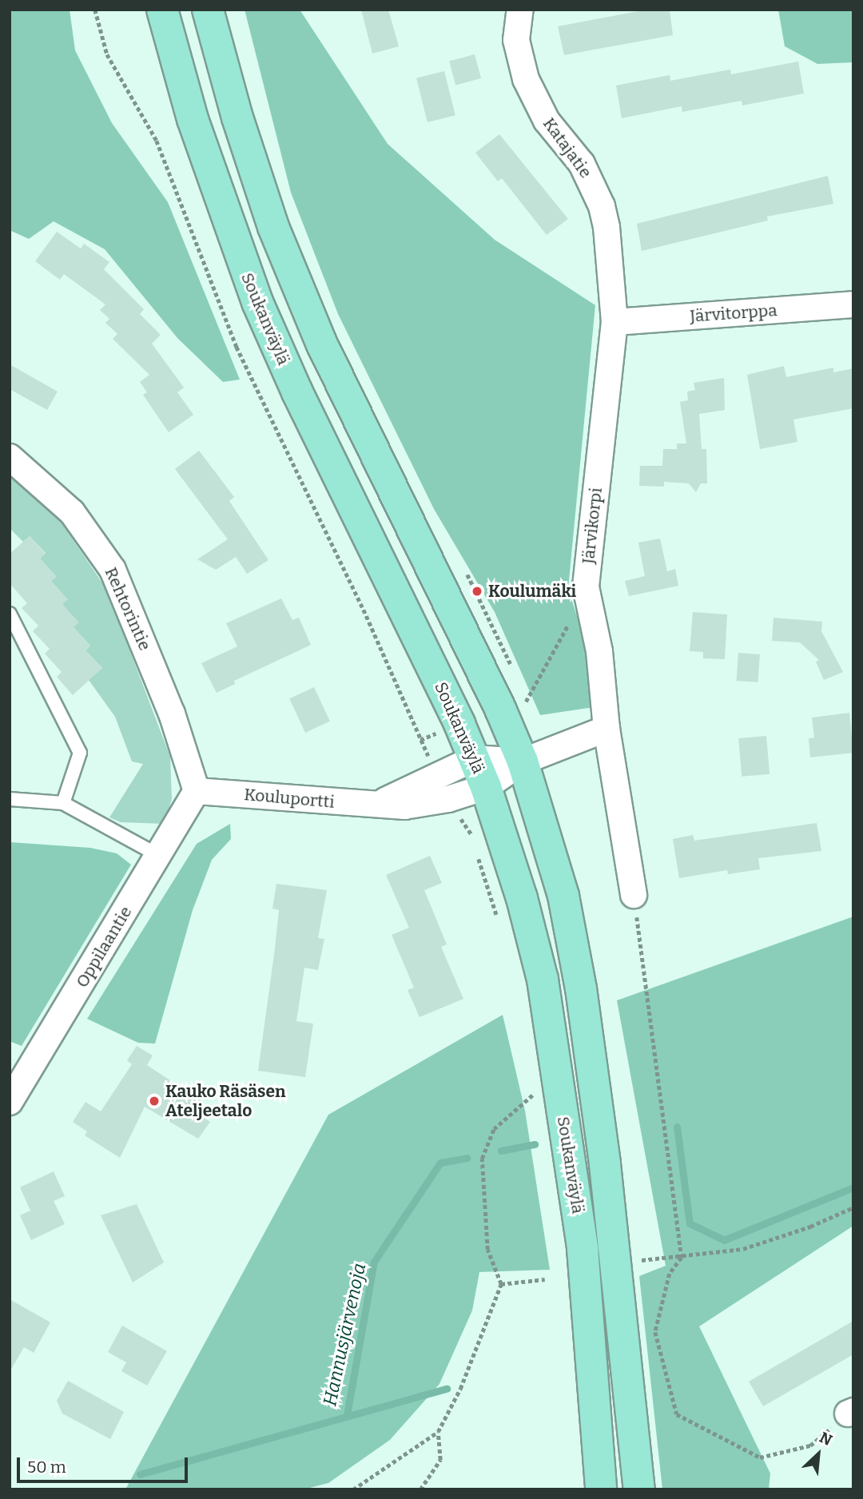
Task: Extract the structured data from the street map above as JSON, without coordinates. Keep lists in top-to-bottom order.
{
  "streets": {
    "main road": ["Soukanväylä"],
    "street": [
      "Katajatie",
      "Järvitorppa",
      "Järvikorpi",
      "Rehtorintie",
      "Kouluportti",
      "Oppilaantie"
    ]
  },
  "crossings": [
    ["Katajatie", "Järvitorppa"],
    ["Katajatie", "Järvikorpi"],
    ["Järvitorppa", "Järvikorpi"],
    ["Soukanväylä", "Kouluportti"],
    ["Rehtorintie", "Kouluportti"],
    ["Rehtorintie", "Oppilaantie"],
    ["Kouluportti", "Oppilaantie"]
  ],
  "water": ["Hannusjärvenoja"],
  "places": ["Koulumäki", "Kauko Räsäsen Ateljeetalo"],
  "scale_bar": "50 m",
  "north": "top right"
}
